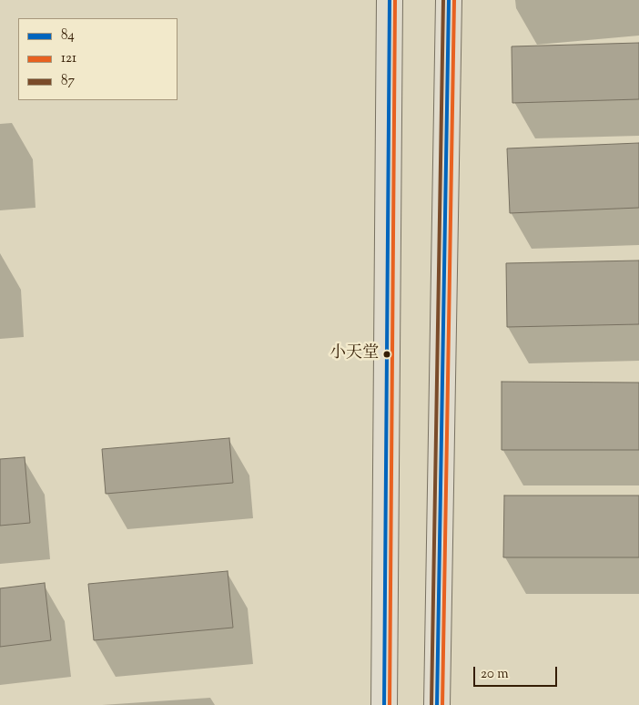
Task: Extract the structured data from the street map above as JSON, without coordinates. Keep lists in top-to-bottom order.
{
  "places": ["小天堂"],
  "lines": ["transit line 84", "transit line 121", "transit line 87"],
  "legend": ["84", "121", "87"],
  "scale_bar": "20 m"
}
